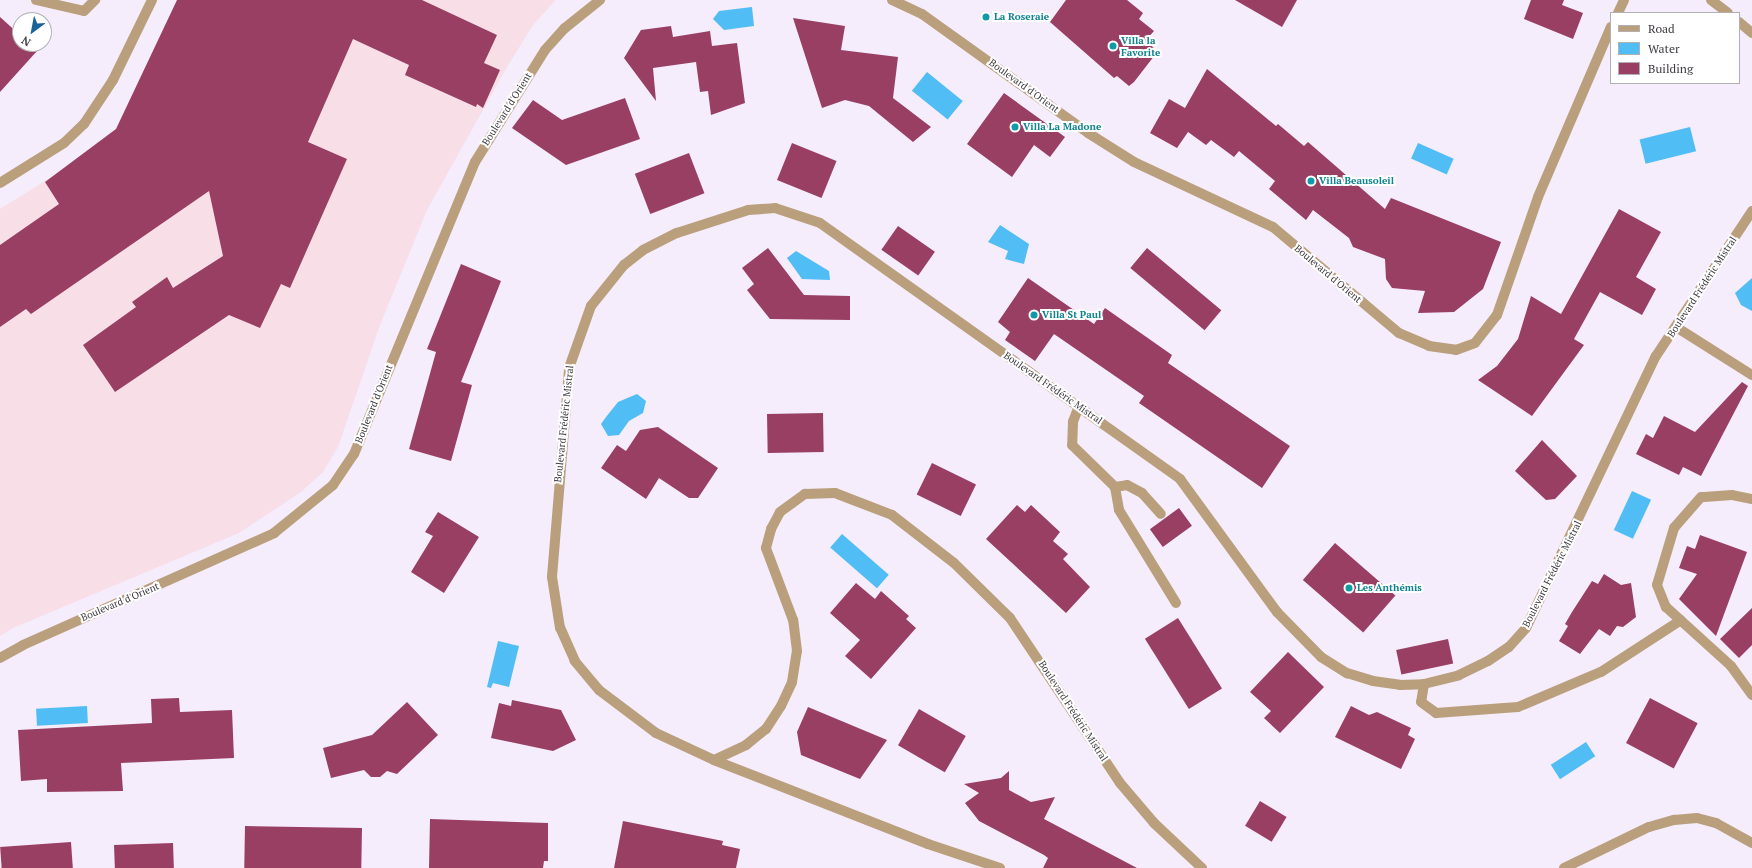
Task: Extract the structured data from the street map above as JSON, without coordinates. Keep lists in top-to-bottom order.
{
  "streets": {
    "street": ["Boulevard d'Orient", "Boulevard Frédéric Mistral"]
  },
  "places": [
    "La Roseraie",
    "Villa la Favorite",
    "Villa La Madone",
    "Villa Beausoleil",
    "Villa St Paul",
    "Les Anthémis"
  ],
  "legend": ["Road", "Water", "Building"],
  "north": "bottom left"
}
